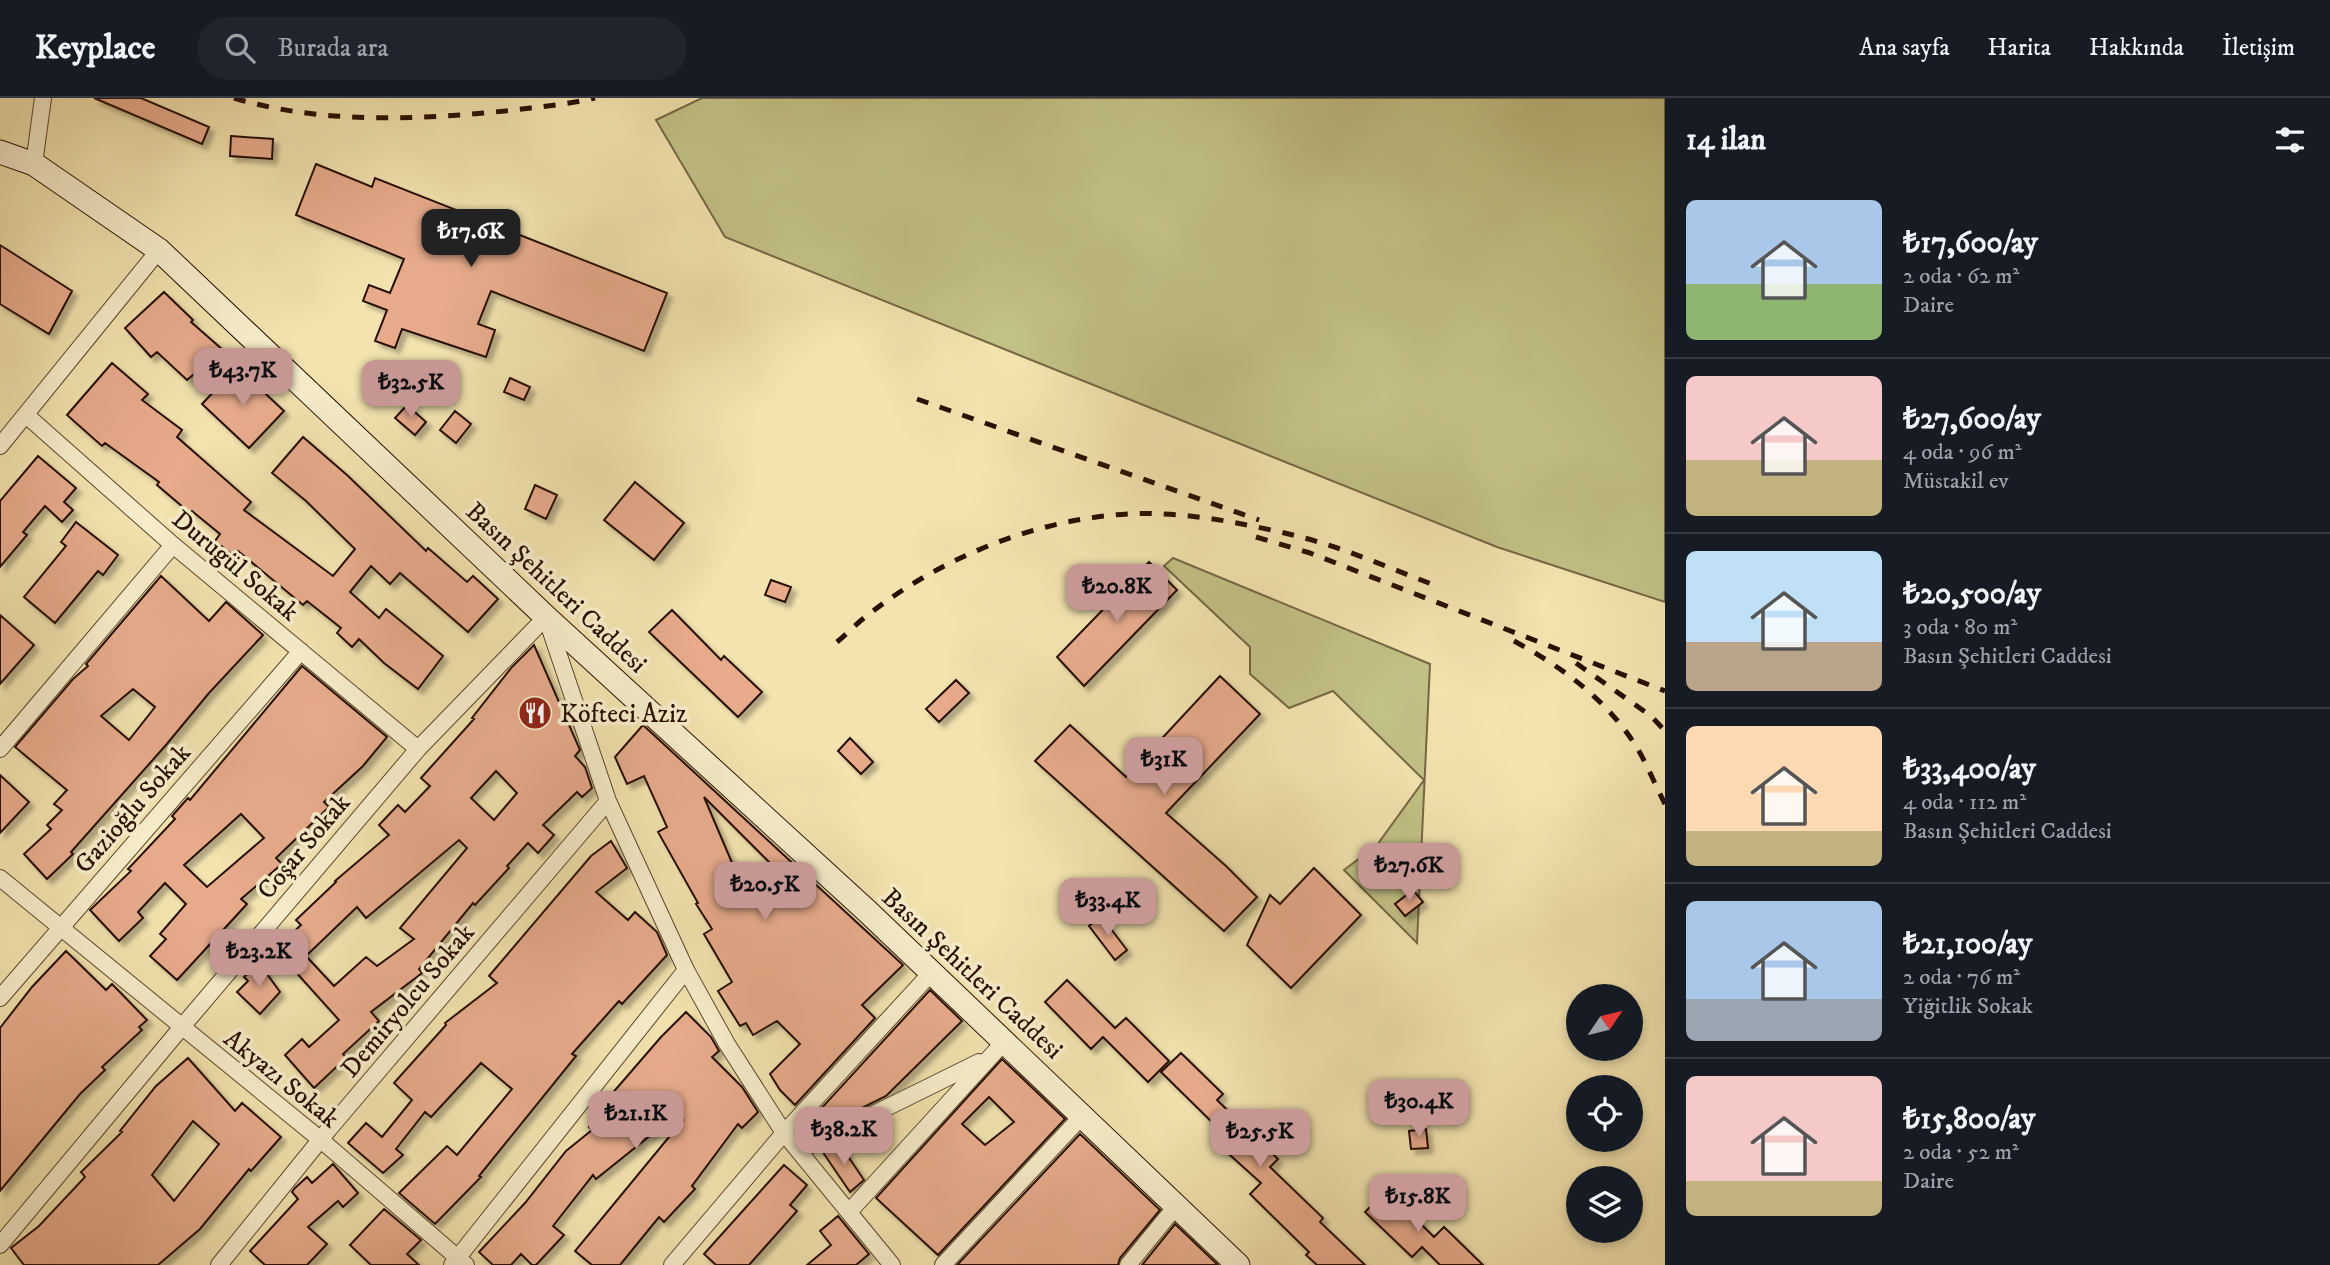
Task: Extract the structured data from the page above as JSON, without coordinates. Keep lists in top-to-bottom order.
{
  "streets": {
    "main road": ["Basın Şehitleri Caddesi"],
    "street": [
      "Durugül Sokak",
      "Gazioğlu Sokak",
      "Coşar Sokak",
      "Demiryolcu Sokak",
      "Akyazı Sokak"
    ]
  },
  "crossings": [
    ["Durugül Sokak", "Gazioğlu Sokak"],
    ["Durugül Sokak", "Coşar Sokak"],
    ["Basın Şehitleri Caddesi", "Coşar Sokak"],
    ["Gazioğlu Sokak", "Akyazı Sokak"],
    ["Coşar Sokak", "Akyazı Sokak"],
    ["Demiryolcu Sokak", "Akyazı Sokak"]
  ],
  "places": {
    "restaurant": ["Köfteci Aziz"]
  },
  "north": "top right",
  "page": {
    "header": "Keyplace",
    "search": "Burada ara",
    "nav": [
      "Ana sayfa",
      "Harita",
      "Hakkında",
      "İletişim"
    ],
    "heading": "14 ilan",
    "list": [
      {
        "name": "₺17,600/ay",
        "note": "2 oda · 62 m² · Daire"
      },
      {
        "name": "₺27,600/ay",
        "note": "4 oda · 96 m² · Müstakil ev"
      },
      {
        "name": "₺20,500/ay",
        "note": "3 oda · 80 m² · Basın Şehitleri Caddesi"
      },
      {
        "name": "₺33,400/ay",
        "note": "4 oda · 112 m² · Basın Şehitleri Caddesi"
      },
      {
        "name": "₺21,100/ay",
        "note": "2 oda · 76 m² · Yiğitlik Sokak"
      },
      {
        "name": "₺15,800/ay",
        "note": "2 oda · 52 m² · Daire"
      }
    ],
    "price": [
      "₺17.6K",
      "₺43.7K",
      "₺32.5K",
      "₺20.8K",
      "₺31K",
      "₺27.6K",
      "₺20.5K",
      "₺33.4K",
      "₺23.2K",
      "₺30.4K",
      "₺21.1K",
      "₺38.2K",
      "₺25.5K",
      "₺15.8K"
    ]
  }
}
